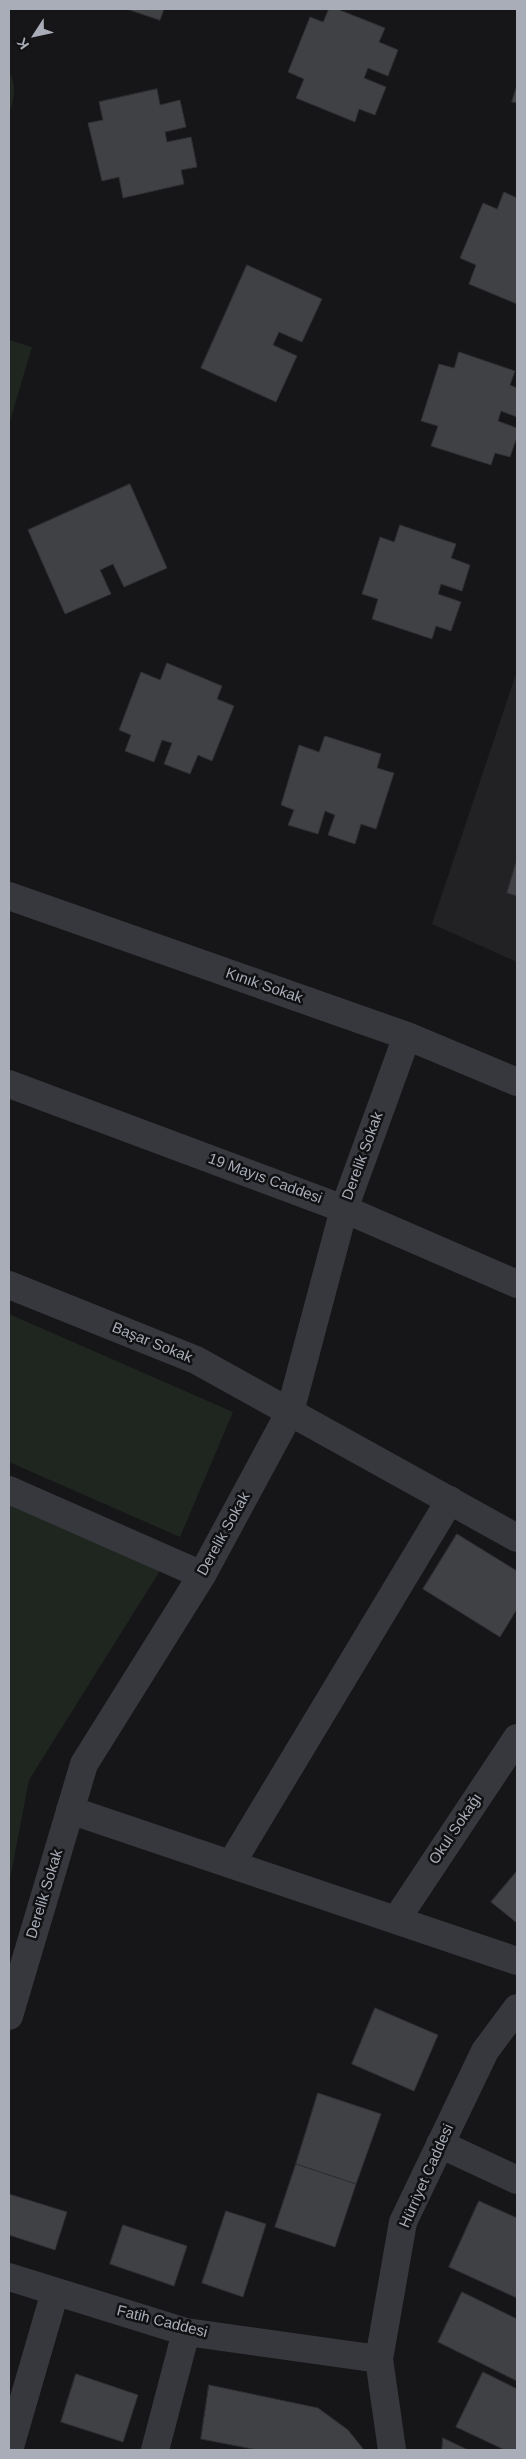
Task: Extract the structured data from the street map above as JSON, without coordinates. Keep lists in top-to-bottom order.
{
  "streets": {
    "street": [
      "Kınık Sokak",
      "Derelik Sokak",
      "19 Mayıs Caddesi",
      "Başar Sokak",
      "Okul Sokağı",
      "Hürriyet Caddesi",
      "Fatih Caddesi"
    ]
  },
  "crossings": [
    ["Kınık Sokak", "Derelik Sokak"],
    ["Derelik Sokak", "19 Mayıs Caddesi"],
    ["Derelik Sokak", "Başar Sokak"],
    ["Hürriyet Caddesi", "Fatih Caddesi"]
  ],
  "north": "bottom left"
}
